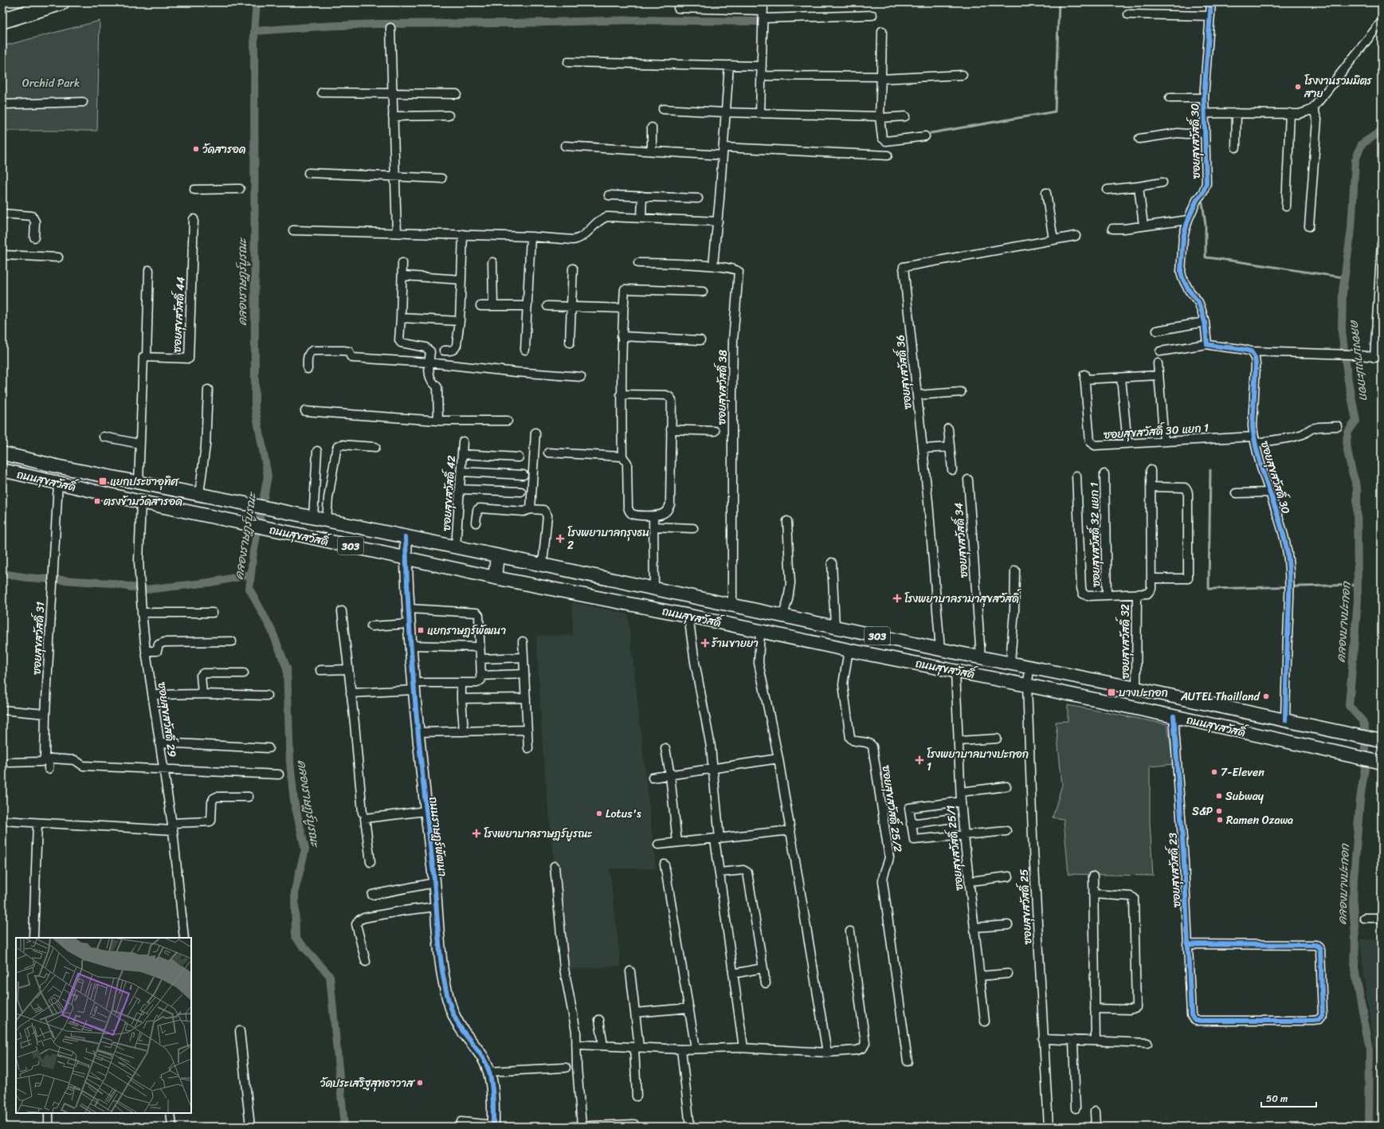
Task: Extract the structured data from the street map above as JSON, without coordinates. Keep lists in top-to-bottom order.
{
  "streets": {
    "main road": ["ถนนสุขสวัสดิ์", "303"],
    "street": [
      "ซอยสุขสวัสดิ์ 30",
      "ซอยสุขสวัสดิ์ 44",
      "ซอยสุขสวัสดิ์ 36",
      "ซอยสุขสวัสดิ์ 38",
      "ซอยสุขสวัสดิ์ 30 แยก 1",
      "ซอยสุขสวัสดิ์ 42",
      "ซอยสุขสวัสดิ์ 32 แยก 1",
      "ซอยสุขสวัสดิ์ 34",
      "ซอยสุขสวัสดิ์ 31",
      "ซอยสุขสวัสดิ์ 32",
      "ซอยสุขสวัสดิ์ 29",
      "ซอยสุขสวัสดิ์ 25/2",
      "ถนนราษฎร์พัฒนา",
      "ซอยสุขสวัสดิ์ 25/1",
      "ซอยสุขสวัสดิ์ 23",
      "ซอยสุขสวัสดิ์ 25"
    ]
  },
  "crossings": [
    ["ซอยสุขสวัสดิ์ 30", "ซอยสุขสวัสดิ์ 30 แยก 1"],
    ["ซอยสุขสวัสดิ์ 30", "ถนนสุขสวัสดิ์"],
    ["ซอยสุขสวัสดิ์ 36", "ถนนสุขสวัสดิ์"],
    ["ซอยสุขสวัสดิ์ 38", "ถนนสุขสวัสดิ์"],
    ["ถนนสุขสวัสดิ์", "ซอยสุขสวัสดิ์ 42"],
    ["ถนนสุขสวัสดิ์", "ซอยสุขสวัสดิ์ 34"],
    ["ถนนสุขสวัสดิ์", "ซอยสุขสวัสดิ์ 31"],
    ["ถนนสุขสวัสดิ์", "ซอยสุขสวัสดิ์ 32"],
    ["ถนนสุขสวัสดิ์", "ซอยสุขสวัสดิ์ 29"],
    ["ถนนสุขสวัสดิ์", "ซอยสุขสวัสดิ์ 25/2"],
    ["ถนนสุขสวัสดิ์", "ถนนราษฎร์พัฒนา"],
    ["ถนนสุขสวัสดิ์", "ซอยสุขสวัสดิ์ 25/1"],
    ["ถนนสุขสวัสดิ์", "ซอยสุขสวัสดิ์ 23"],
    ["ถนนสุขสวัสดิ์", "ซอยสุขสวัสดิ์ 25"]
  ],
  "water": ["คลองราษฎร์บูรณะ", "คลองบางปะกอก"],
  "parks": ["Orchid Park"],
  "places": {
    "other": [
      "โรงงานรวมมิตร สาย",
      "วัดสารอด",
      "AUTEL Thailland",
      "7-Eleven",
      "Subway",
      "S&P",
      "Lotus's",
      "Ramen Ozawa",
      "วัดประเสริฐสุทธาวาส"
    ],
    "transit": [
      "แยกประชาอุทิศ",
      "ตรงข้ามวัดสารอด",
      "แยกราษฎร์พัฒนา",
      "บางปะกอก"
    ],
    "health": [
      "โรงพยาบาลกรุงธน 2",
      "โรงพยาบาลรามาสุขสวัสดิ์",
      "ร้านขายยา",
      "โรงพยาบาลบางปะกอก 1",
      "โรงพยาบาลราษฎร์บูรณะ"
    ]
  },
  "scale_bar": "50 m"
}
